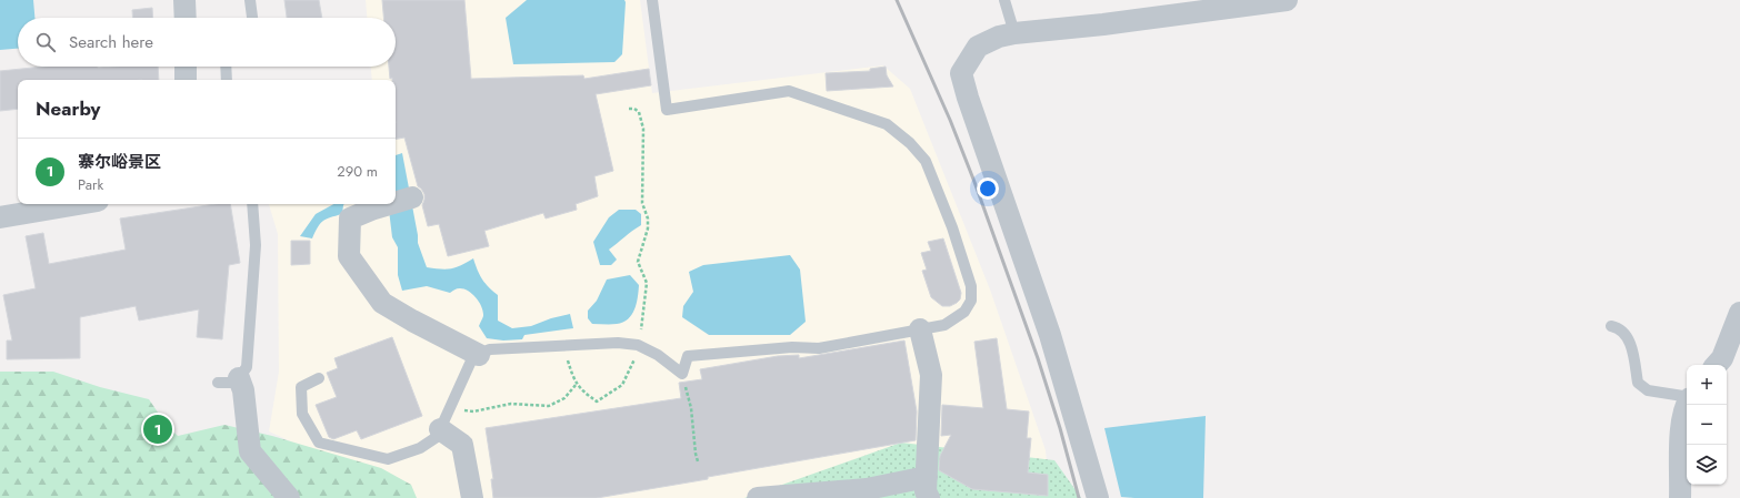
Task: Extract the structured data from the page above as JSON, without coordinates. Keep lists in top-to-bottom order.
{
  "page": {
    "search": "Search here",
    "heading": "Nearby",
    "list": [
      {
        "mark": "1",
        "name": "寨尔峪景区",
        "note": "Park",
        "value": "290 m"
      }
    ],
    "map_buttons": ["+", "−"],
    "pins": "1"
  }
}
